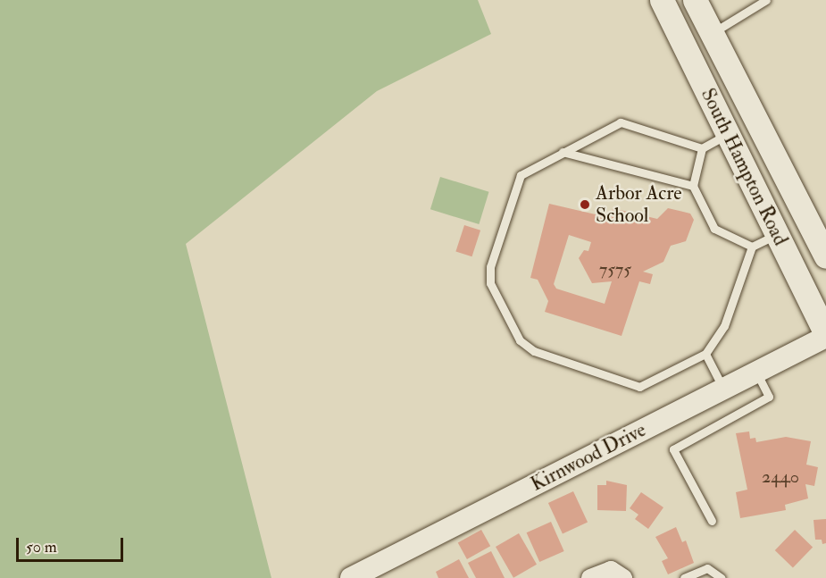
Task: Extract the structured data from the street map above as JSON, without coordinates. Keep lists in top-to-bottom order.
{
  "streets": {
    "main road": ["South Hampton Road"],
    "street": ["Kirnwood Drive"]
  },
  "crossings": [
    ["South Hampton Road", "Kirnwood Drive"]
  ],
  "places": ["Arbor Acre School"],
  "house_numbers": ["7575", "2440"],
  "scale_bar": "50 m"
}
